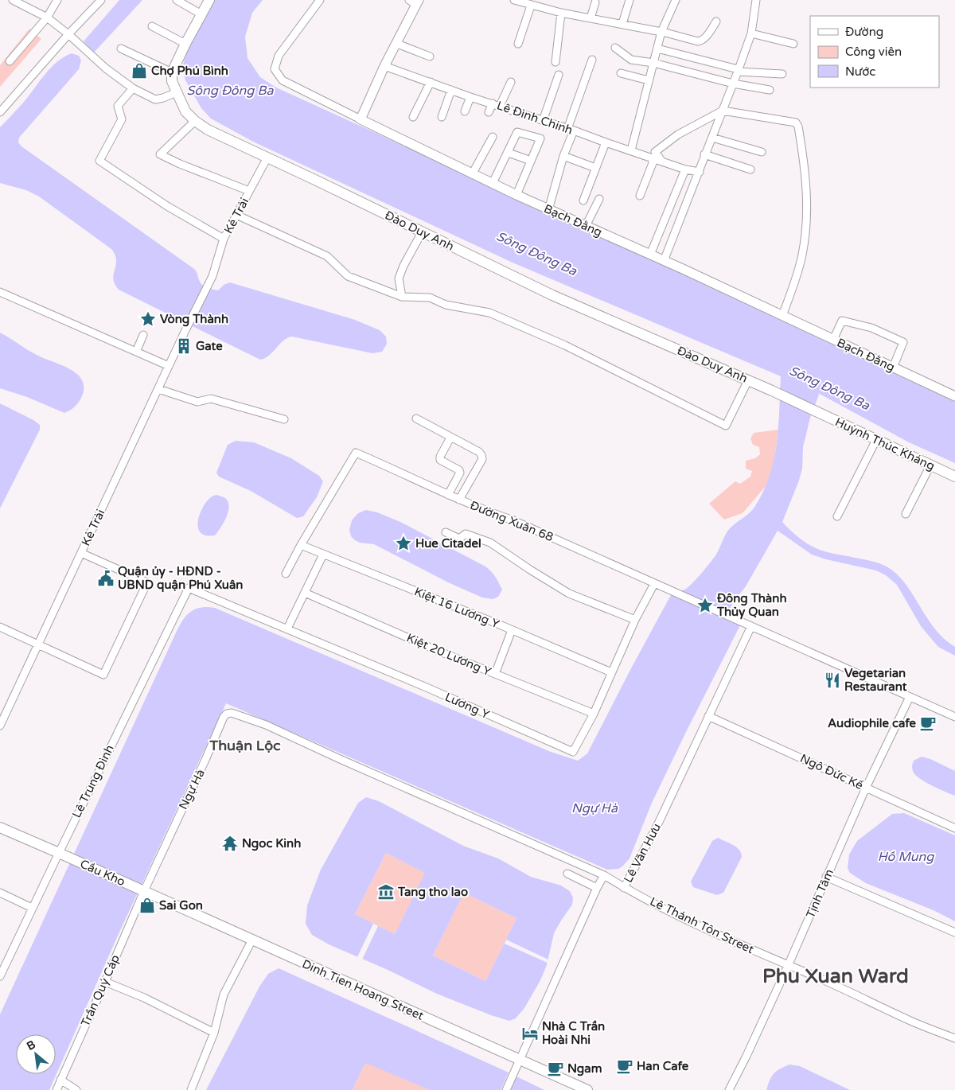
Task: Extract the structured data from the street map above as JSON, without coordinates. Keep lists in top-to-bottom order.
{
  "streets": {
    "main road": [
      "Đào Duy Anh",
      "Huỳnh Thúc Kháng",
      "Cầu Kho",
      "Dinh Tien Hoang Street"
    ],
    "street": [
      "Lê Đình Chinh",
      "Kẻ Trài",
      "Bạch Đằng",
      "Đường Xuân 68",
      "Kiệt 16 Lương Y",
      "Kiệt 20 Lương Y",
      "Lương Y",
      "Ngô Đức Kế",
      "Lê Trung Đình",
      "Ngự Hà",
      "Lê Văn Hưu",
      "Tịnh Tâm",
      "Lê Thánh Tôn Street",
      "Trần Quý Cáp"
    ]
  },
  "crossings": [
    ["Kẻ Trài", "Đào Duy Anh"],
    ["Đào Duy Anh", "Huỳnh Thúc Kháng"],
    ["Đường Xuân 68", "Kiệt 16 Lương Y"],
    ["Đường Xuân 68", "Lương Y"],
    ["Đường Xuân 68", "Lê Văn Hưu"],
    ["Kiệt 16 Lương Y", "Lương Y"],
    ["Kiệt 20 Lương Y", "Lương Y"],
    ["Lương Y", "Lê Trung Đình"],
    ["Ngô Đức Kế", "Lê Văn Hưu"],
    ["Ngô Đức Kế", "Tịnh Tâm"],
    ["Lê Trung Đình", "Cầu Kho"],
    ["Ngự Hà", "Lê Văn Hưu"],
    ["Ngự Hà", "Cầu Kho"],
    ["Ngự Hà", "Dinh Tien Hoang Street"],
    ["Ngự Hà", "Trần Quý Cáp"],
    ["Lê Văn Hưu", "Lê Thánh Tôn Street"],
    ["Lê Văn Hưu", "Dinh Tien Hoang Street"],
    ["Cầu Kho", "Dinh Tien Hoang Street"],
    ["Cầu Kho", "Trần Quý Cáp"],
    ["Tịnh Tâm", "Lê Thánh Tôn Street"],
    ["Dinh Tien Hoang Street", "Trần Quý Cáp"]
  ],
  "districts": ["Thuận Lộc", "Phu Xuan Ward"],
  "water": ["Sông Đông Ba", "Ngự Hà", "Hồ Mung"],
  "places": {
    "shop": ["Chợ Phú Bình", "Sai Gon"],
    "place": ["Vòng Thành", "Hue Citadel", "Đông Thành Thủy Quan"],
    "building": ["Gate"],
    "public building": ["Quận ủy - HĐND - UBND quận Phú Xuân"],
    "restaurant": ["Vegetarian Restaurant"],
    "cafe": ["Audiophile cafe", "Han Cafe", "Ngam"],
    "temple": ["Ngoc Kinh"],
    "museum": ["Tang tho lao"],
    "hotel": ["Nhà C Trần Hoài Nhi"]
  },
  "legend": ["Đường", "Công viên", "Nước"],
  "north": "top left"
}
